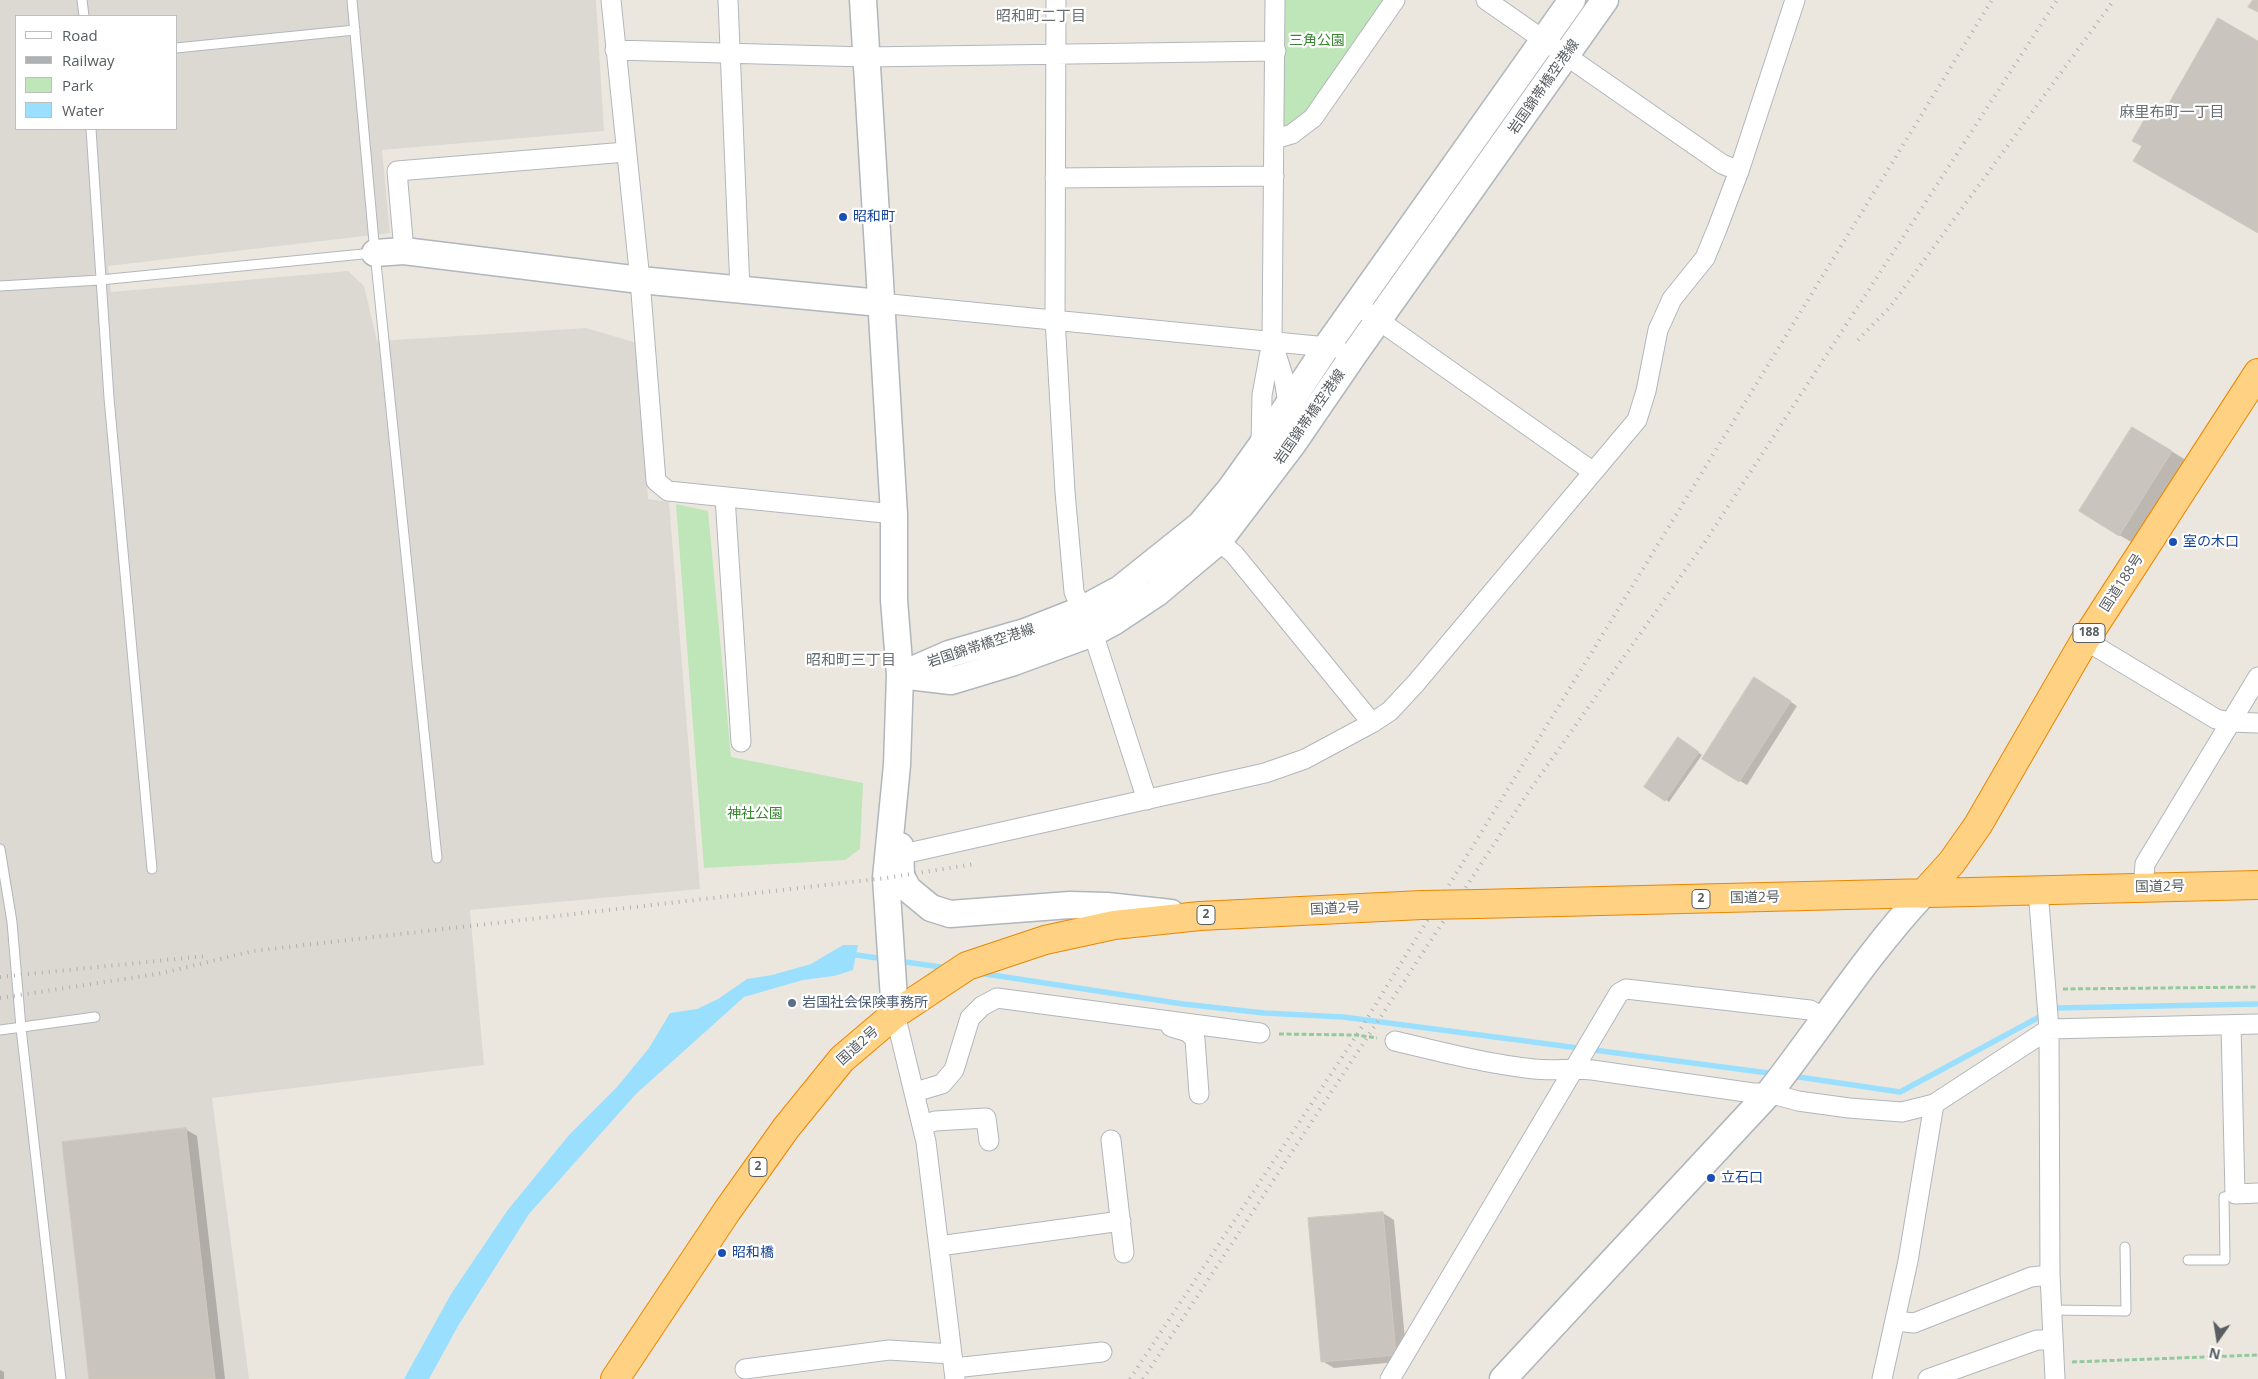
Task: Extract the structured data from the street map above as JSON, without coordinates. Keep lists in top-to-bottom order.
{
  "streets": {
    "highway": [
      "国道188号",
      "188",
      "国道2号",
      "2"
    ],
    "main road": ["岩国錦帯橋空港線"]
  },
  "crossings": [
    ["国道188号", "国道2号"]
  ],
  "districts": ["昭和町二丁目", "麻里布町一丁目", "昭和町三丁目"],
  "parks": ["三角公園", "神社公園"],
  "places": [
    "昭和町",
    "室の木口",
    "岩国社会保険事務所",
    "立石口",
    "昭和橋"
  ],
  "legend": [
    "Road",
    "Railway",
    "Park",
    "Water"
  ],
  "north": "bottom"
}
